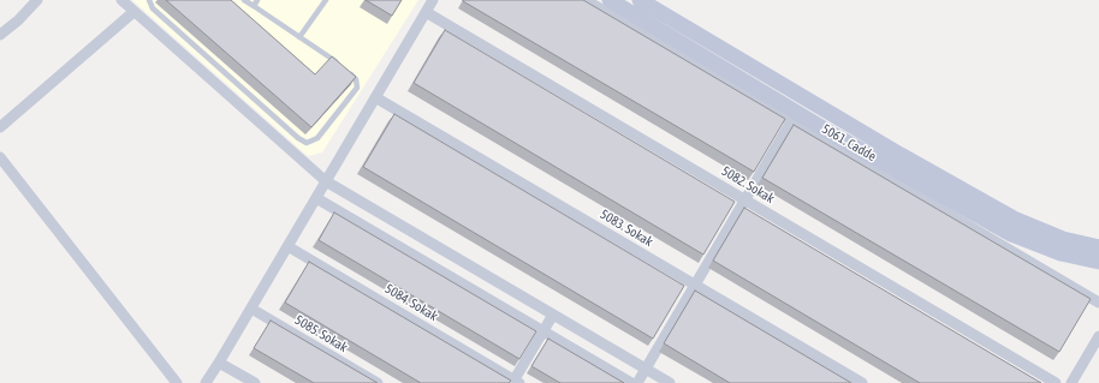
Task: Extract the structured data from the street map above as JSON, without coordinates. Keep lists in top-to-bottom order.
{
  "streets": {
    "street": [
      "5061. Cadde",
      "5082. Sokak",
      "5083. Sokak",
      "5084. Sokak",
      "5085. Sokak"
    ]
  }
}
